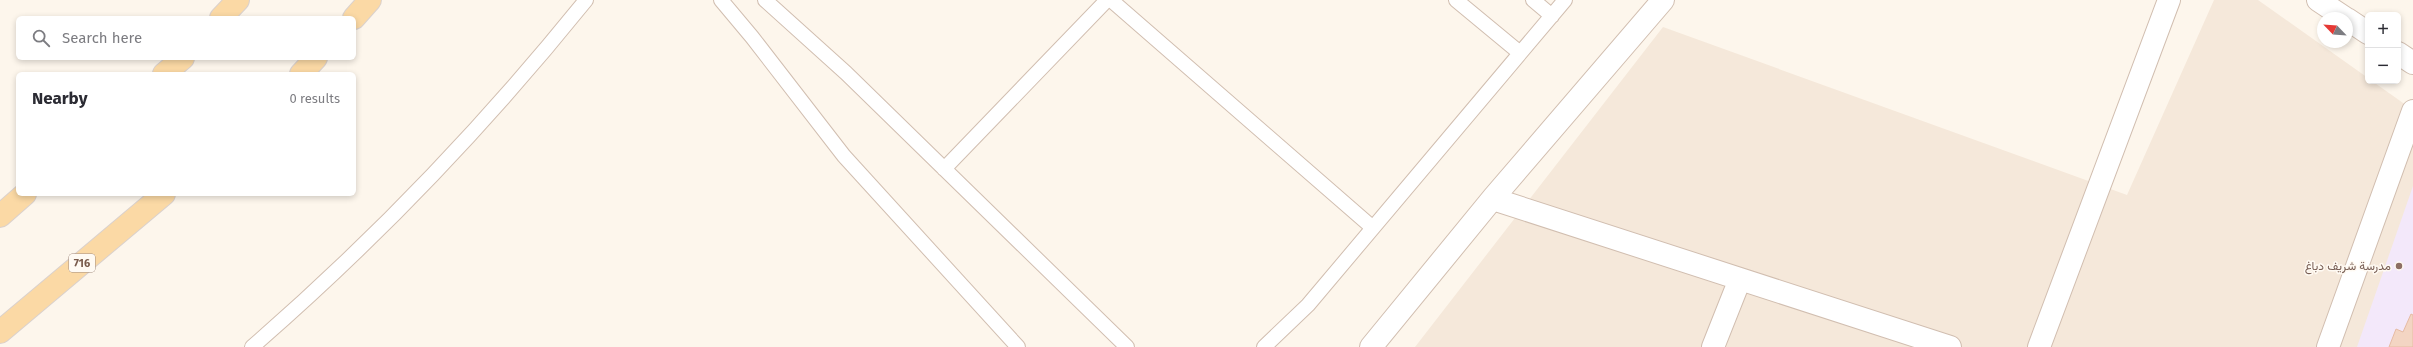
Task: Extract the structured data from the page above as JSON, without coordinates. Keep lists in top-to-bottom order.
{
  "streets": {
    "main road": ["716"]
  },
  "places": ["مدرسة شريف دباغ"],
  "north": "top left",
  "page": {
    "map_buttons": ["+", "−"],
    "search": "Search here",
    "heading": ["Nearby", "0 results"]
  }
}
